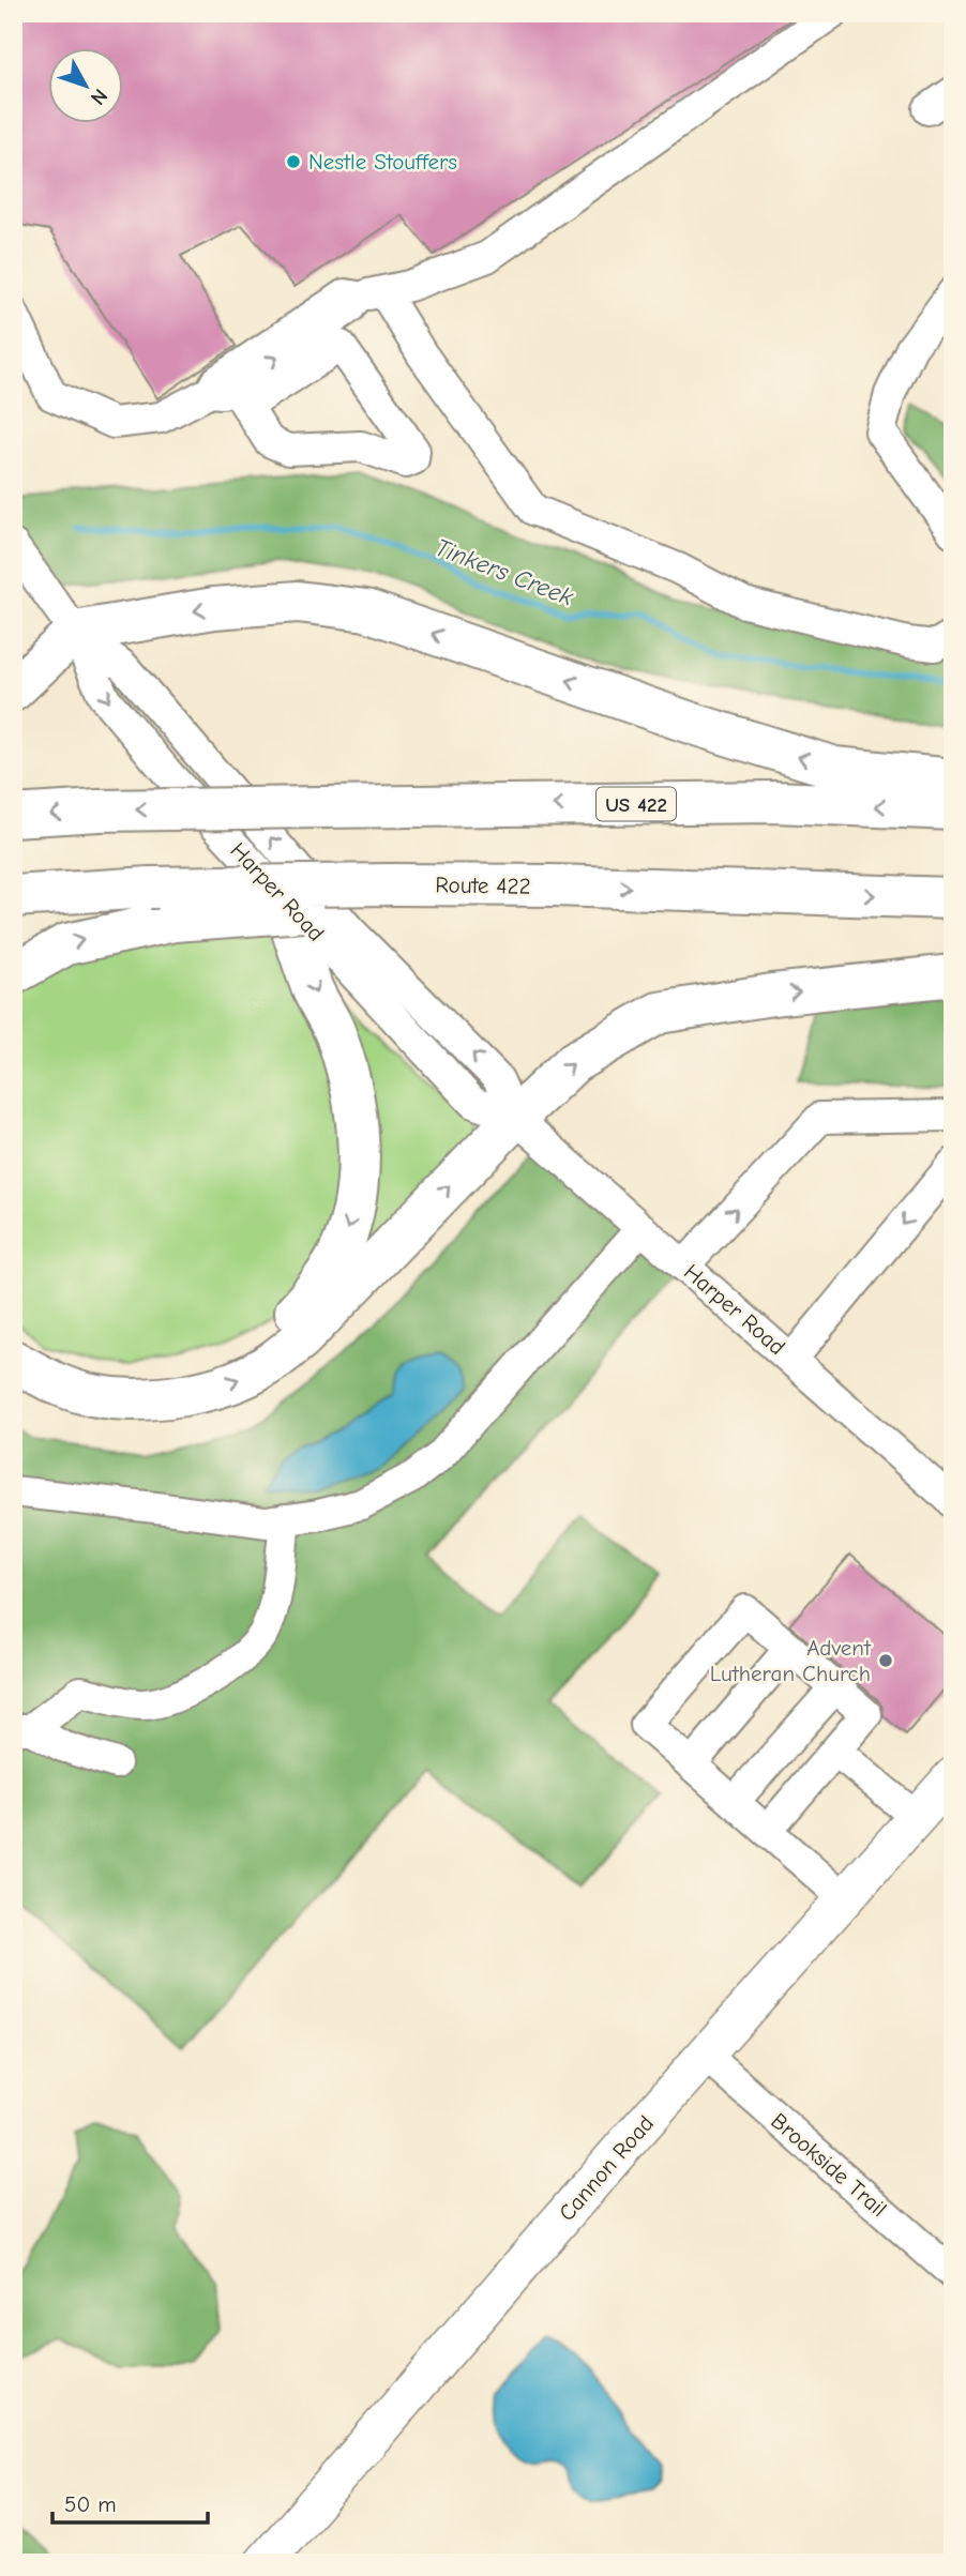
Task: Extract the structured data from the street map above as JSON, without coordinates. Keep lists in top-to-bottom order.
{
  "streets": {
    "highway": ["US 422", "Route 422"],
    "main road": ["Cannon Road"],
    "street": ["Harper Road", "Brookside Trail"]
  },
  "crossings": [
    ["Brookside Trail", "Cannon Road"]
  ],
  "water": ["Tinkers Creek"],
  "places": ["Nestle Stouffers", "Advent Lutheran Church"],
  "scale_bar": "50 m",
  "north": "bottom right"
}
